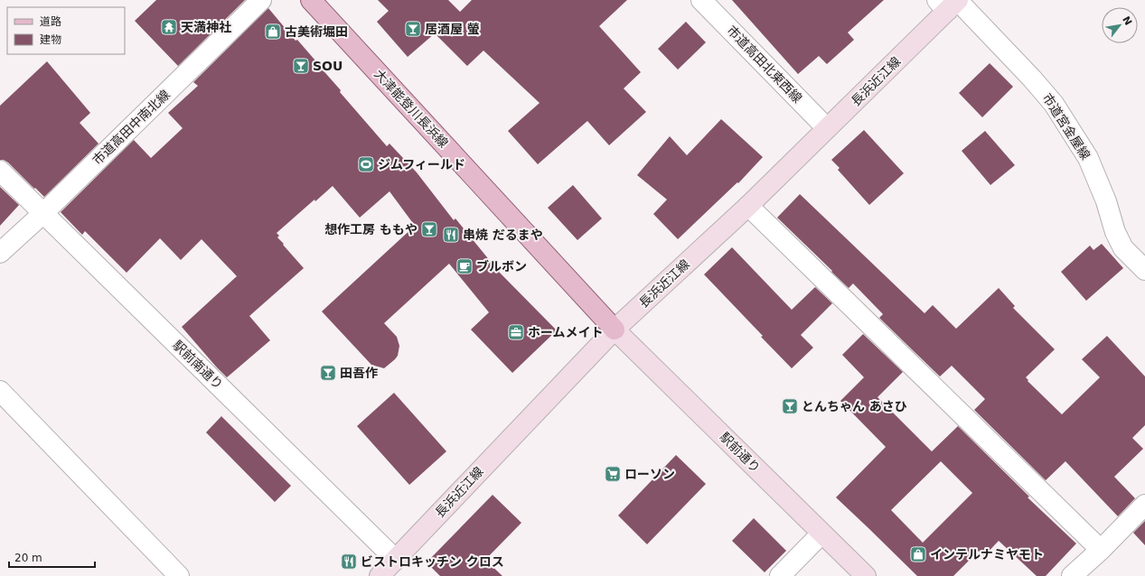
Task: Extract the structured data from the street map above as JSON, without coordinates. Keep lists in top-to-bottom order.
{
  "streets": {
    "main road": ["長浜近江線", "大津能登川長浜線", "駅前通り"],
    "street": [
      "市道高田北東西線",
      "市道宮金屋線",
      "市道高田中南北線",
      "駅前南通り"
    ]
  },
  "crossings": [
    ["市道高田北東西線", "長浜近江線"],
    ["長浜近江線", "大津能登川長浜線"],
    ["長浜近江線", "市道宮金屋線"],
    ["長浜近江線", "駅前南通り"],
    ["長浜近江線", "駅前通り"],
    ["大津能登川長浜線", "駅前通り"],
    ["市道高田中南北線", "駅前南通り"]
  ],
  "places": {
    "temple": ["天満神社"],
    "bar": [
      "居酒屋 螢",
      "SOU",
      "想作工房 ももや",
      "田吾作",
      "とんちゃん あさひ"
    ],
    "shop": ["古美術堀田", "インテルナミヤモト"],
    "sports": ["ジムフィールド"],
    "restaurant": ["串焼 だるまや", "ビストロキッチン クロス"],
    "cafe": ["ブルボン"],
    "office": ["ホームメイト"],
    "supermarket": ["ローソン"]
  },
  "legend": ["道路", "建物"],
  "scale_bar": "20 m",
  "north": "top right"
}
